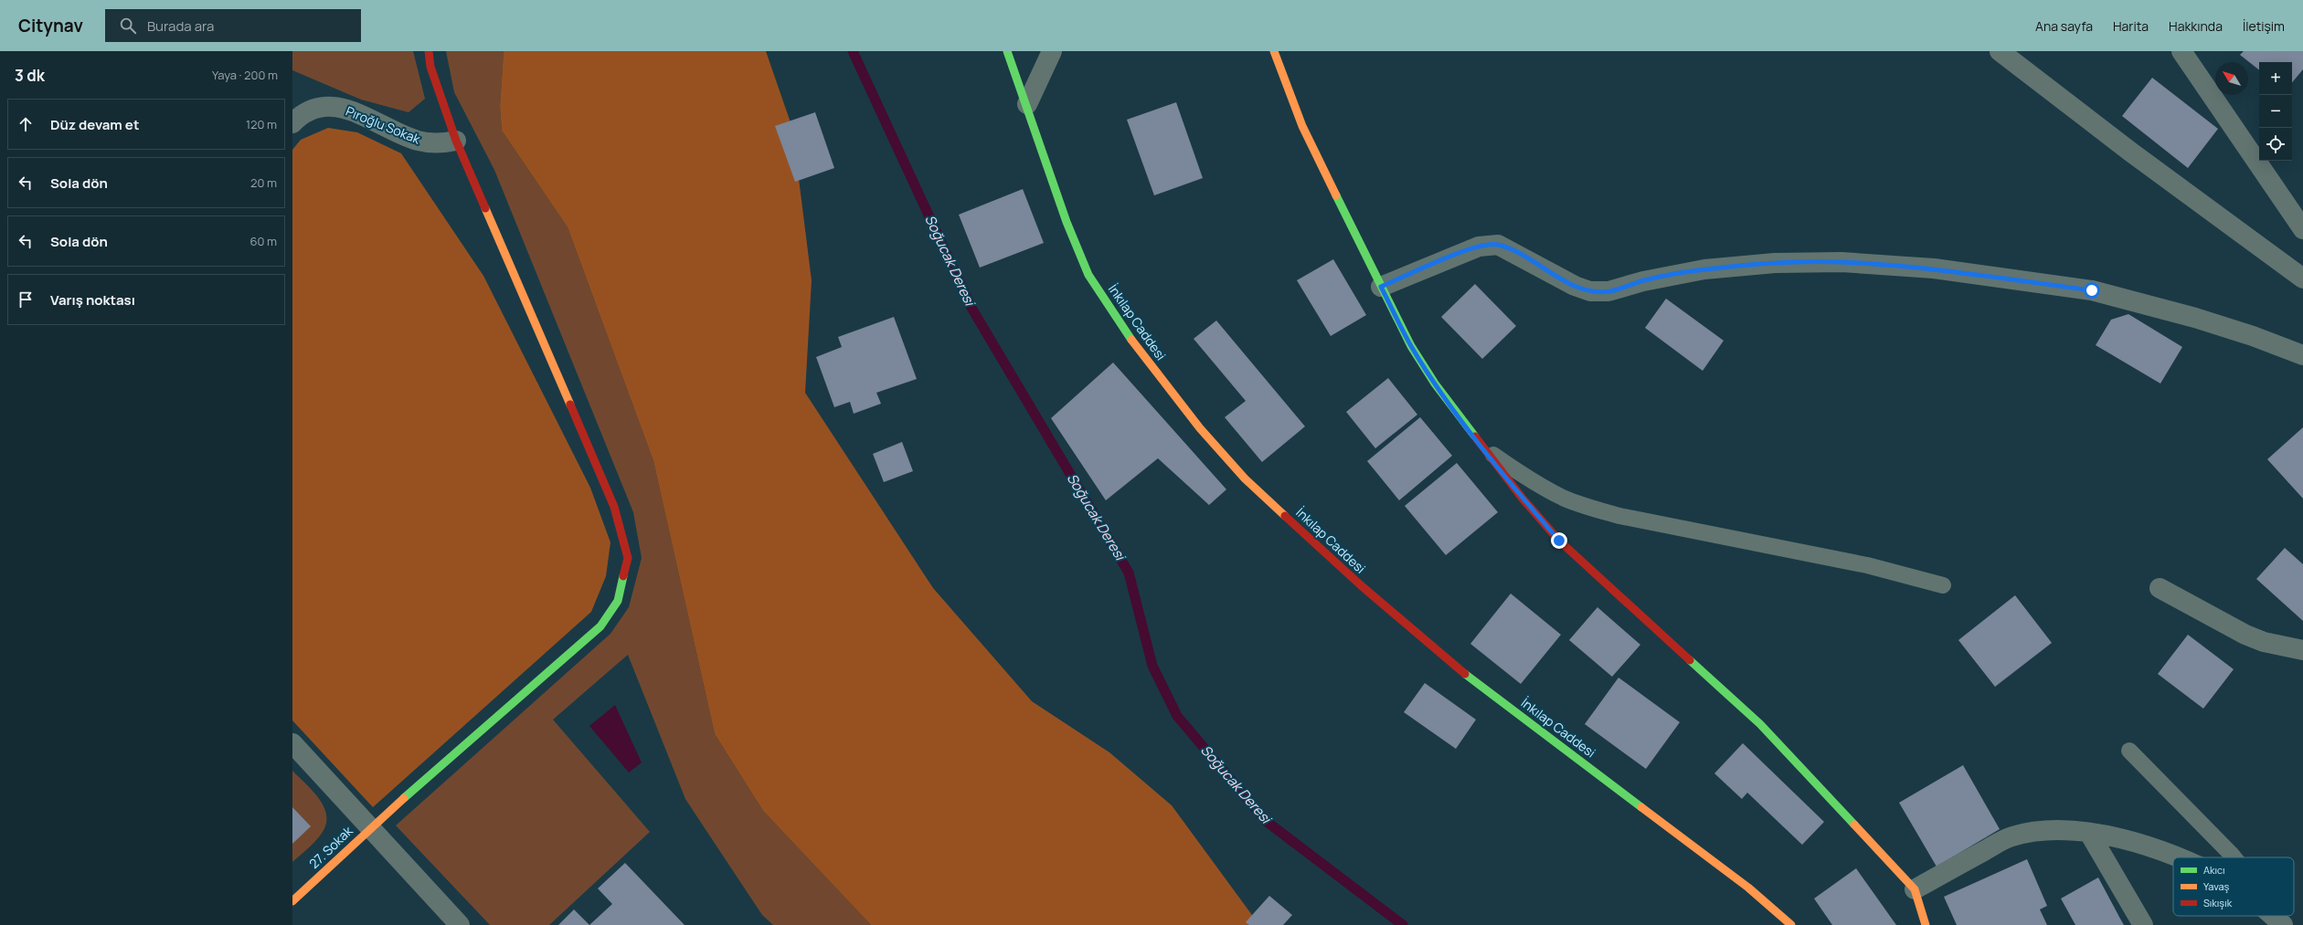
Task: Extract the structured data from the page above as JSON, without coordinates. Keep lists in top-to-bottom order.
{
  "streets": {
    "street": ["Pıroğlu Sokak", "İnkılap Caddesi", "27. Sokak"]
  },
  "crossings": [
    ["Pıroğlu Sokak", "27. Sokak"]
  ],
  "water": ["Soğucak Deresi"],
  "legend": ["Akıcı", "Yavaş", "Sıkışık"],
  "north": "top left",
  "page": {
    "header": "Citynav",
    "search": "Burada ara",
    "nav": [
      "Ana sayfa",
      "Harita",
      "Hakkında",
      "İletişim"
    ],
    "heading": ["3 dk", "Yaya · 200 m"],
    "map_buttons": ["+", "−"],
    "list": [
      ["Düz devam et", "120 m"],
      ["Sola dön", "20 m"],
      ["Sola dön", "60 m"],
      "Varış noktası"
    ]
  }
}
